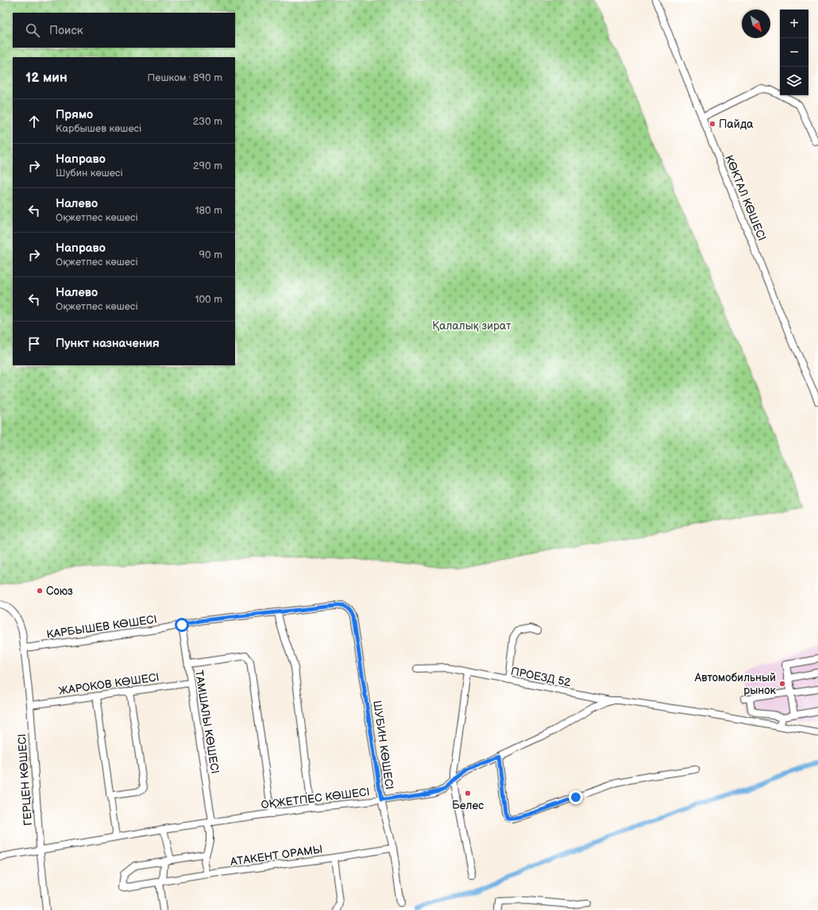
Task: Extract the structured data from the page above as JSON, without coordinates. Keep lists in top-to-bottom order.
{
  "streets": {
    "street": [
      "КӨКТАЛ КӨШЕСІ",
      "КАРБЫШЕВ КӨШЕСІ",
      "ПРОЕЗД 52",
      "ЖАРОКОВ КӨШЕСІ",
      "ТАМШАЛЫ КӨШЕСІ",
      "ШУБИН КӨШЕСІ",
      "ГЕРЦЕН КӨШЕСІ",
      "ОҚЖЕТПЕС КӨШЕСІ",
      "АТАКЕНТ ОРАМЫ"
    ]
  },
  "crossings": [
    ["КАРБЫШЕВ КӨШЕСІ", "ТАМШАЛЫ КӨШЕСІ"],
    ["КАРБЫШЕВ КӨШЕСІ", "ШУБИН КӨШЕСІ"],
    ["КАРБЫШЕВ КӨШЕСІ", "ГЕРЦЕН КӨШЕСІ"],
    ["ПРОЕЗД 52", "ОҚЖЕТПЕС КӨШЕСІ"],
    ["ЖАРОКОВ КӨШЕСІ", "ТАМШАЛЫ КӨШЕСІ"],
    ["ЖАРОКОВ КӨШЕСІ", "ГЕРЦЕН КӨШЕСІ"],
    ["ТАМШАЛЫ КӨШЕСІ", "ОҚЖЕТПЕС КӨШЕСІ"],
    ["ТАМШАЛЫ КӨШЕСІ", "АТАКЕНТ ОРАМЫ"],
    ["ШУБИН КӨШЕСІ", "ОҚЖЕТПЕС КӨШЕСІ"],
    ["ШУБИН КӨШЕСІ", "АТАКЕНТ ОРАМЫ"],
    ["ГЕРЦЕН КӨШЕСІ", "ОҚЖЕТПЕС КӨШЕСІ"]
  ],
  "parks": ["Қалалық зират"],
  "places": [
    "Пайда",
    "Союз",
    "Автомобильный рынок",
    "Белес"
  ],
  "north": "bottom right",
  "page": {
    "map_buttons": ["+", "−"],
    "search": "Поиск",
    "heading": ["12 мин", "Пешком · 890 m"],
    "list": [
      ["Прямо", "Карбышев көшесі", "230 m"],
      ["Направо", "Шубин көшесі", "290 m"],
      ["Налево", "Оқжетпес көшесі", "180 m"],
      ["Направо", "Оқжетпес көшесі", "90 m"],
      ["Налево", "Оқжетпес көшесі", "100 m"],
      "Пункт назначения"
    ]
  }
}
